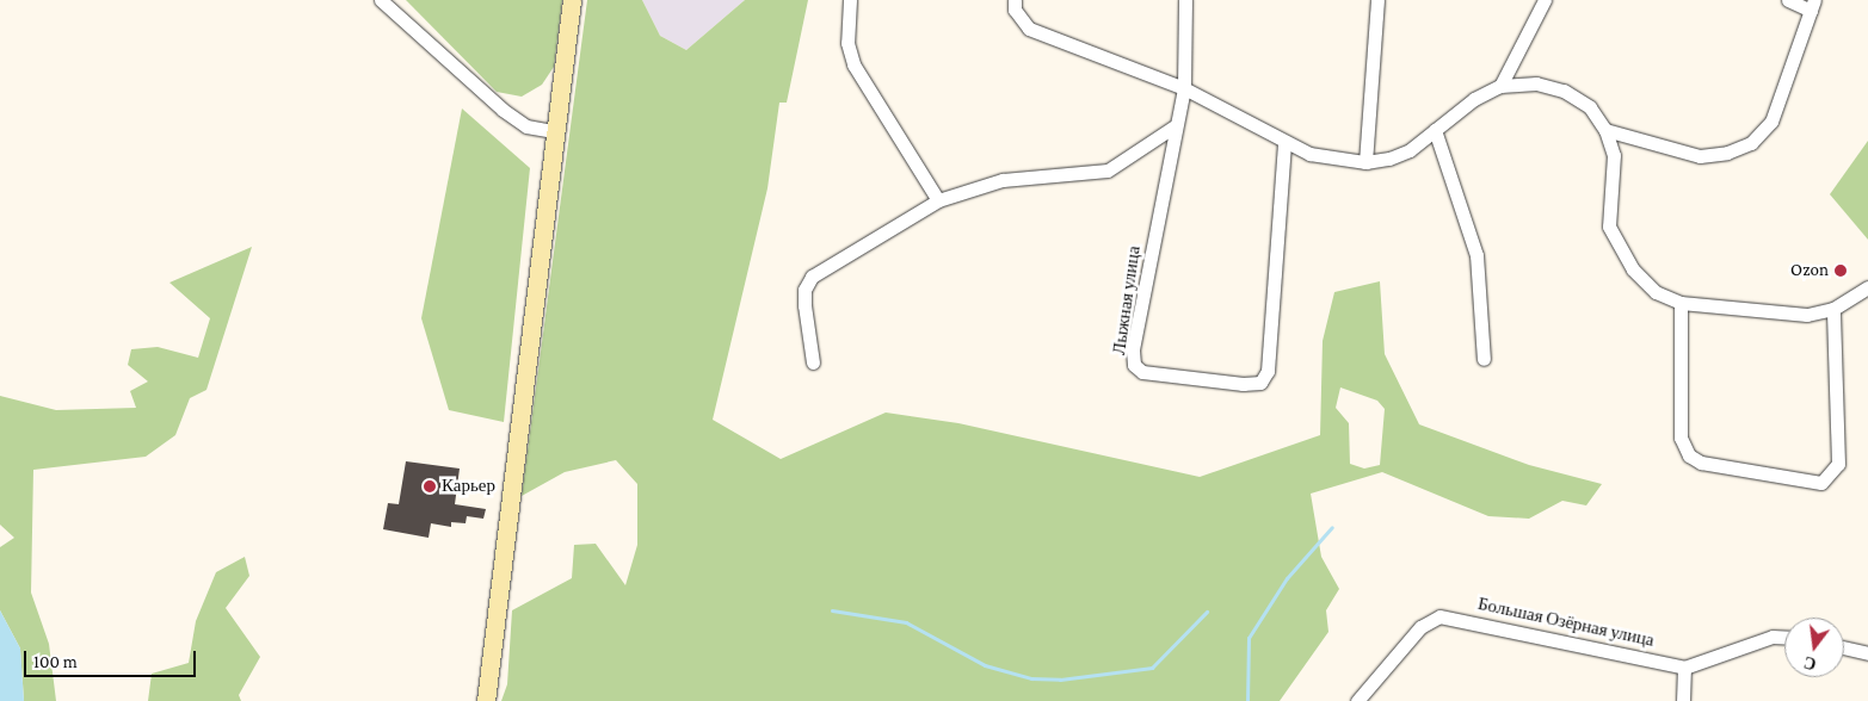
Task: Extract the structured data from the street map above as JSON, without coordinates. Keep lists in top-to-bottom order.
{
  "streets": {
    "street": ["Лыжная улица", "Большая Озёрная улица"]
  },
  "places": ["Ozon", "Карьер"],
  "scale_bar": "100 m",
  "north": "bottom"
}
